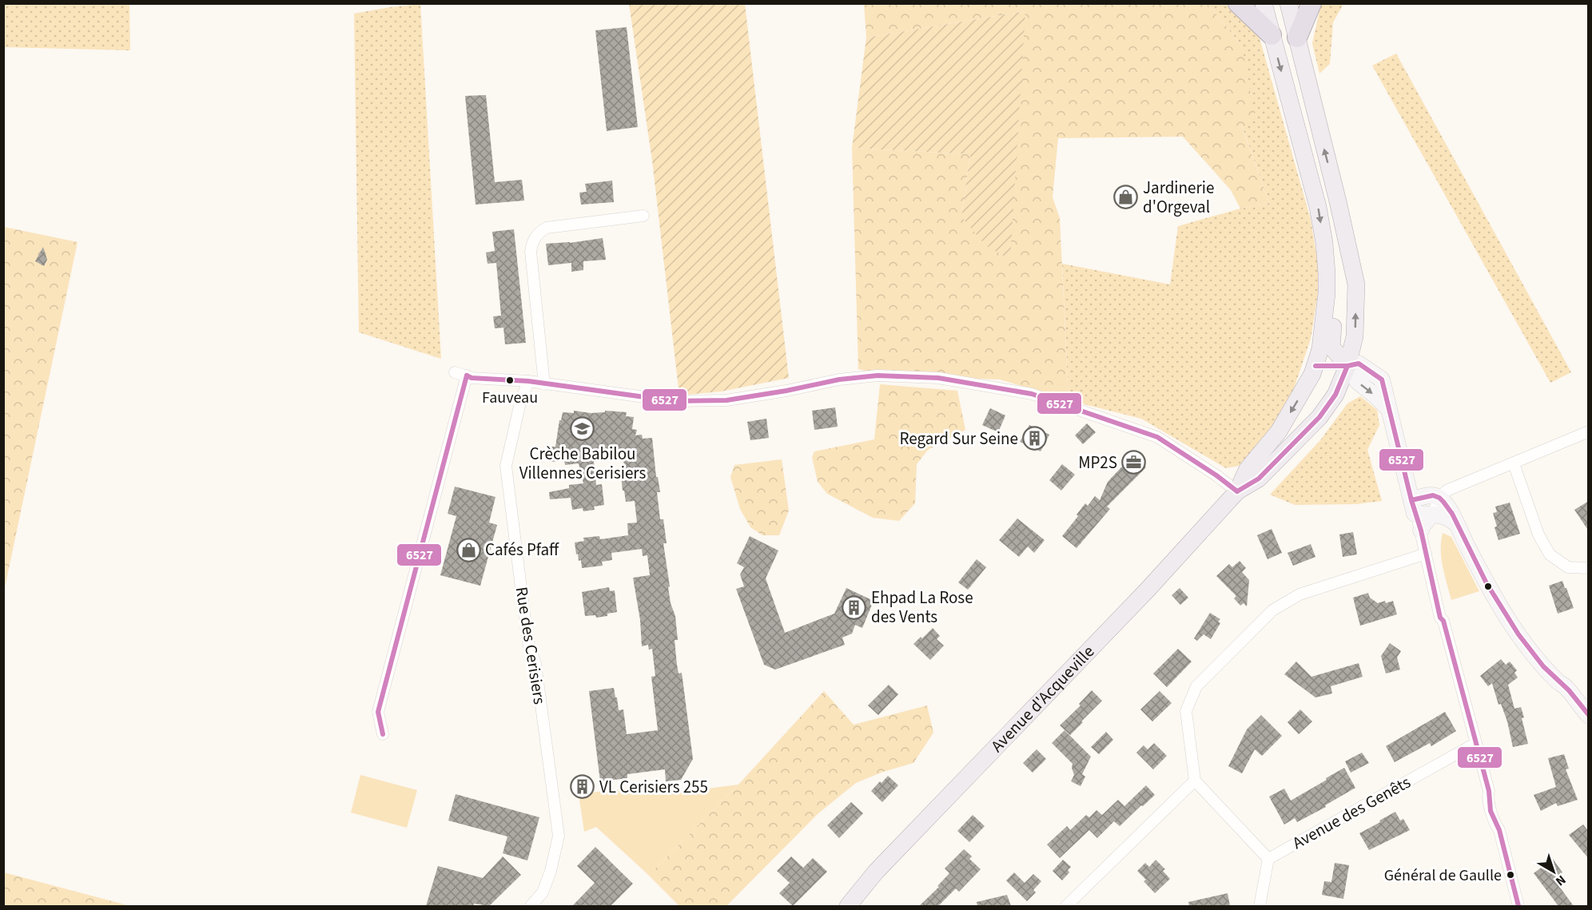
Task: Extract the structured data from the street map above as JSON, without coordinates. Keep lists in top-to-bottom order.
{
  "streets": {
    "main road": ["Avenue d'Acqueville"],
    "street": ["Rue des Cerisiers", "Avenue des Genêts"]
  },
  "places": {
    "shop": ["Jardinerie d'Orgeval", "Cafés Pfaff"],
    "other": ["Fauveau", "Général de Gaulle"],
    "school or university": ["Crèche Babilou Villennes Cerisiers"],
    "building": ["Regard Sur Seine", "Ehpad La Rose des Vents", "VL Cerisiers 255"],
    "office": ["MP2S"]
  },
  "lines": ["transit line 6527"],
  "north": "bottom right"
}
